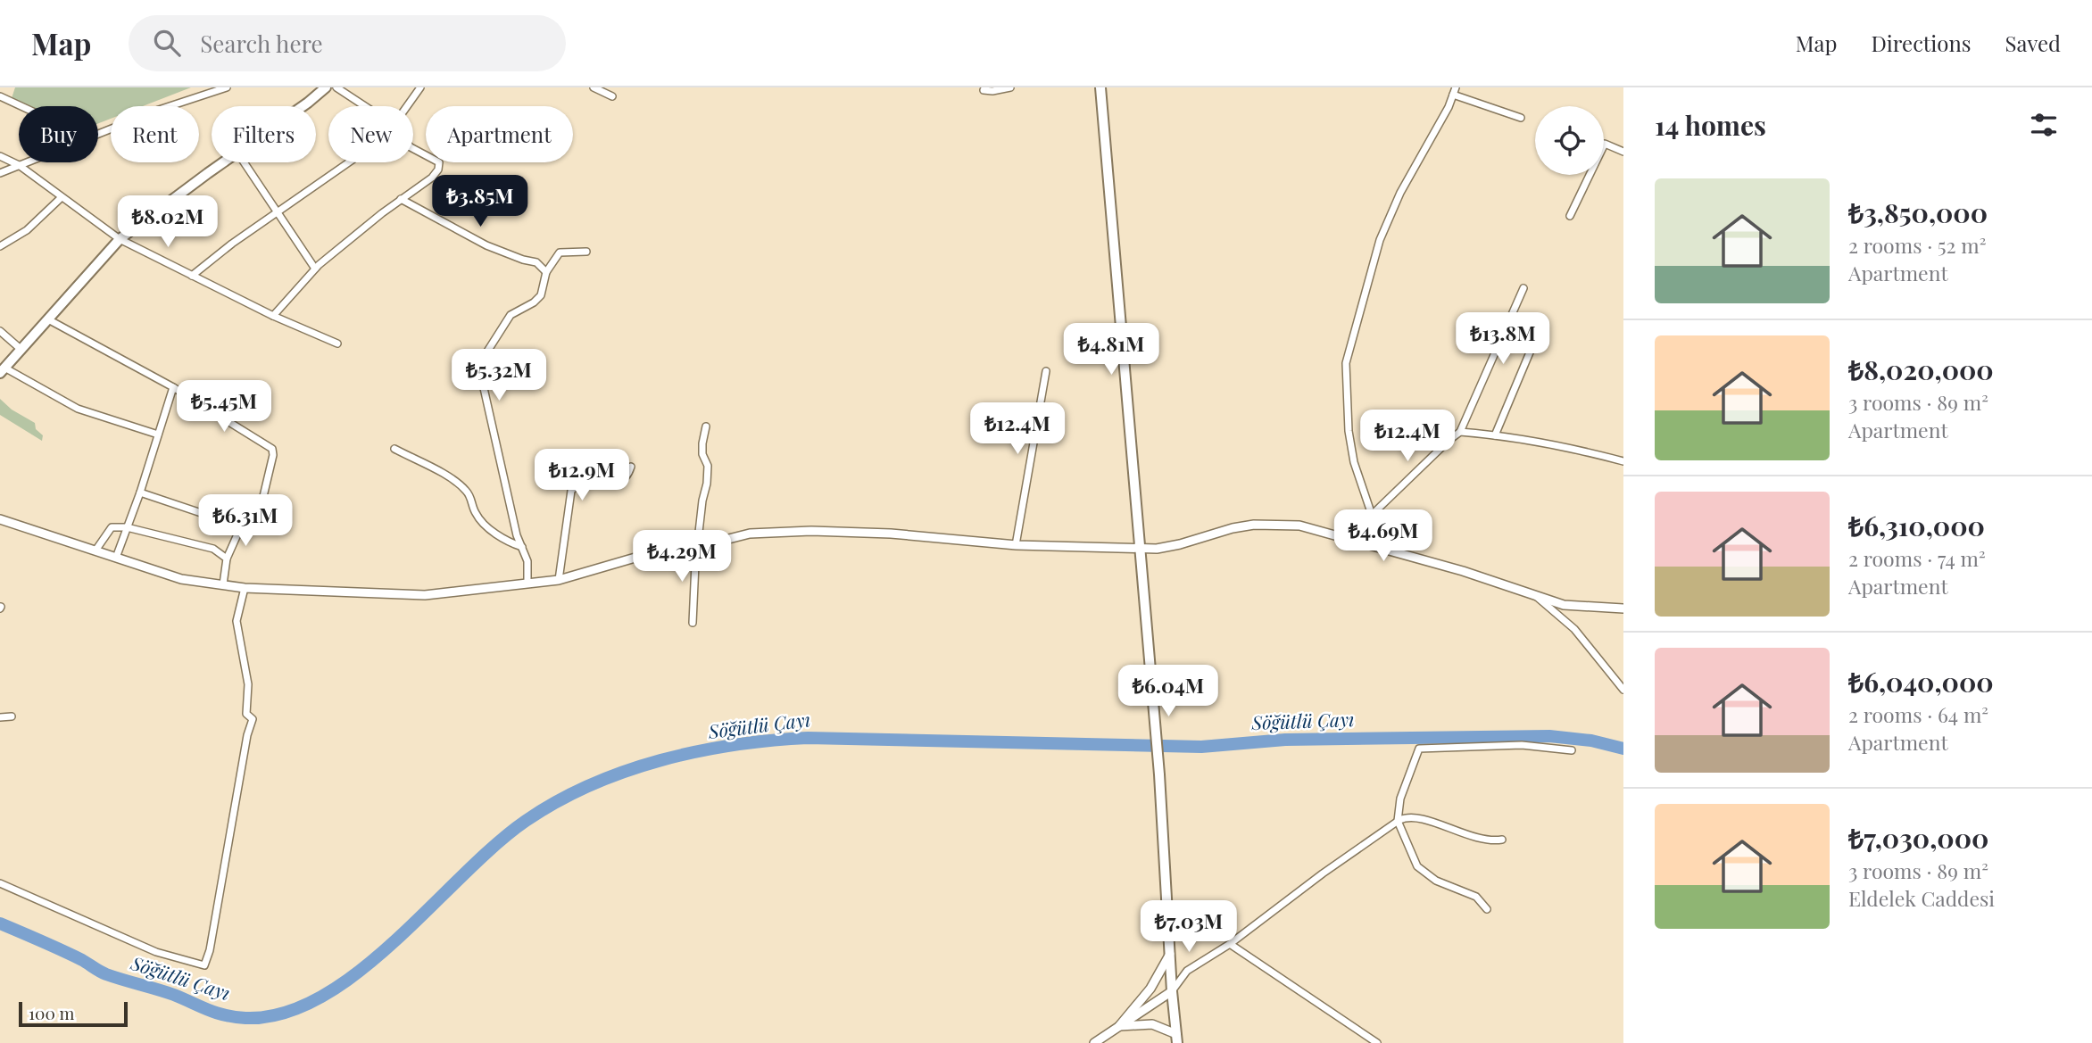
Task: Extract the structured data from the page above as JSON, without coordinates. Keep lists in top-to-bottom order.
{
  "water": ["Söğütlü Çayı"],
  "scale_bar": "100 m",
  "page": {
    "header": "Map",
    "search": "Search here",
    "nav": ["Map", "Directions", "Saved"],
    "heading": "14 homes",
    "chip": [
      "Buy",
      "Rent",
      "Filters",
      "New",
      "Apartment"
    ],
    "list": [
      {
        "name": "₺3,850,000",
        "note": "2 rooms · 52 m² · Apartment"
      },
      {
        "name": "₺8,020,000",
        "note": "3 rooms · 89 m² · Apartment"
      },
      {
        "name": "₺6,310,000",
        "note": "2 rooms · 74 m² · Apartment"
      },
      {
        "name": "₺6,040,000",
        "note": "2 rooms · 64 m² · Apartment"
      },
      {
        "name": "₺7,030,000",
        "note": "3 rooms · 89 m² · Eldelek Caddesi"
      }
    ],
    "price": [
      "₺3.85M",
      "₺8.02M",
      "₺13.8M",
      "₺4.81M",
      "₺5.32M",
      "₺5.45M",
      "₺12.4M",
      "₺12.4M",
      "₺12.9M",
      "₺6.31M",
      "₺4.69M",
      "₺4.29M",
      "₺6.04M",
      "₺7.03M"
    ],
    "scale": "100 m"
  }
}
